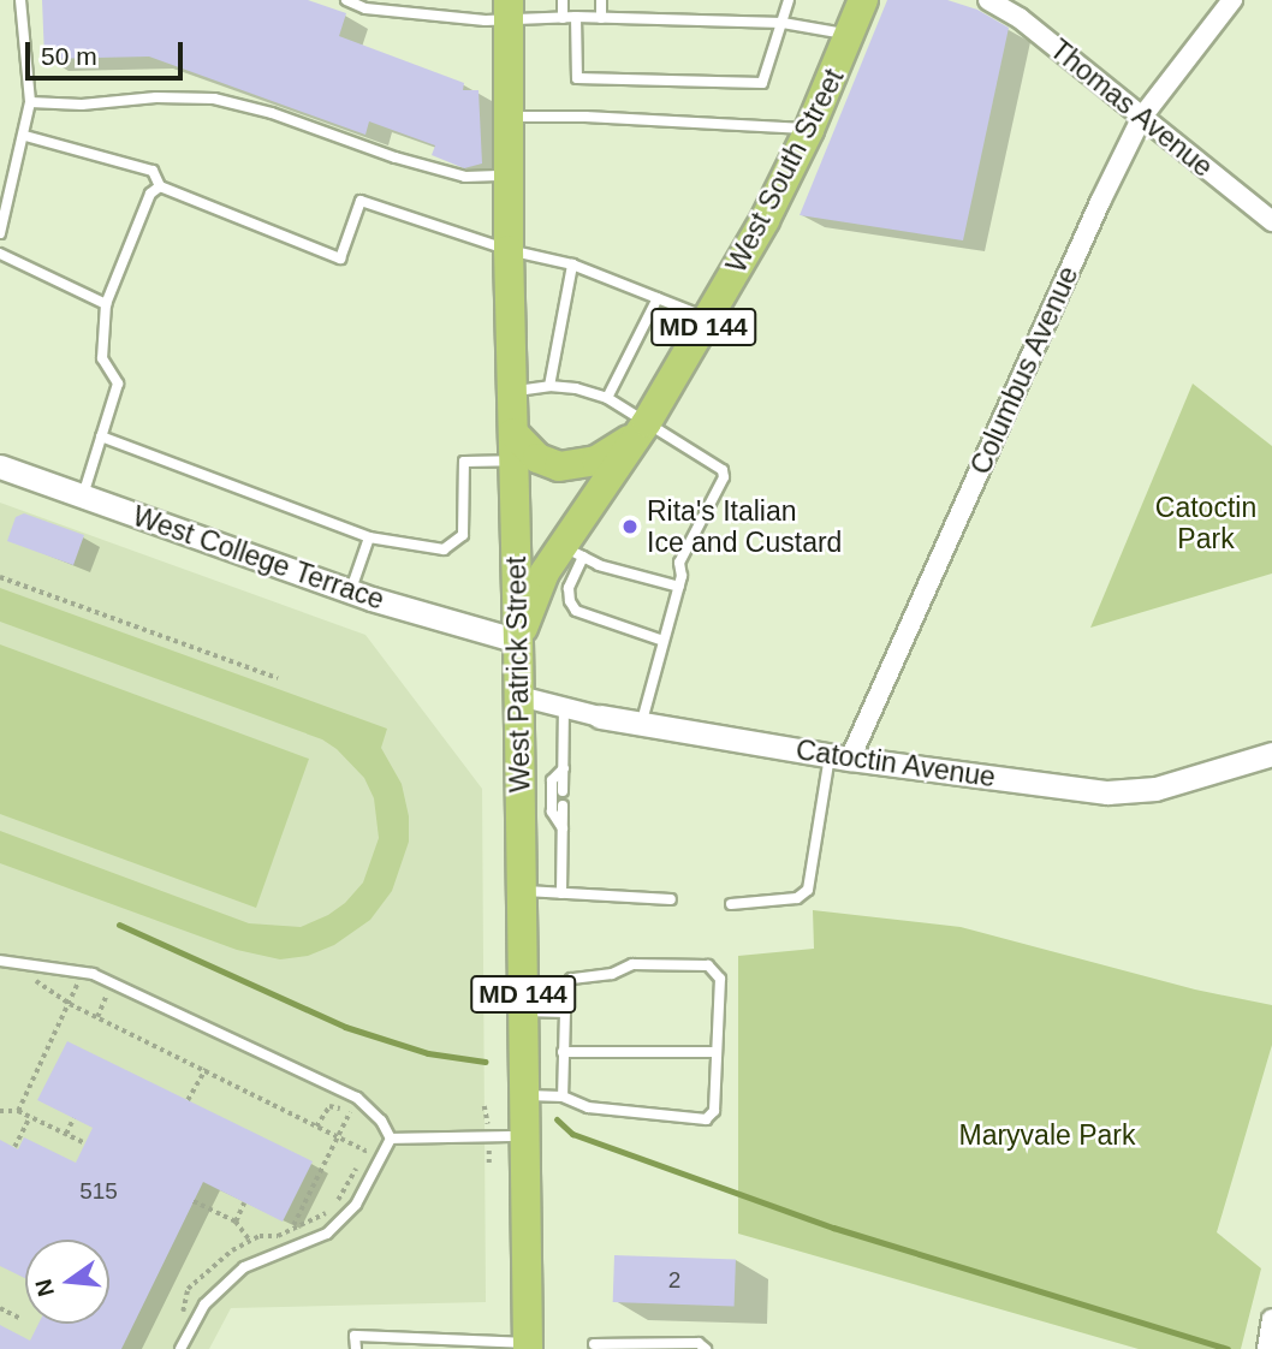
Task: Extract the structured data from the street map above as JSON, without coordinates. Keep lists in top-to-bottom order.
{
  "streets": {
    "main road": ["West South Street", "MD 144", "West Patrick Street"],
    "street": [
      "Thomas Avenue",
      "Columbus Avenue",
      "West College Terrace",
      "Catoctin Avenue"
    ]
  },
  "crossings": [
    ["Thomas Avenue", "Columbus Avenue"],
    ["West South Street", "West College Terrace"],
    ["West South Street", "West Patrick Street"],
    ["Columbus Avenue", "Catoctin Avenue"],
    ["West College Terrace", "West Patrick Street"],
    ["West Patrick Street", "Catoctin Avenue"]
  ],
  "parks": ["Catoctin Park", "Maryvale Park"],
  "places": ["Rita's Italian Ice and Custard"],
  "house_numbers": ["515", "2"],
  "scale_bar": "50 m",
  "north": "left"
}
